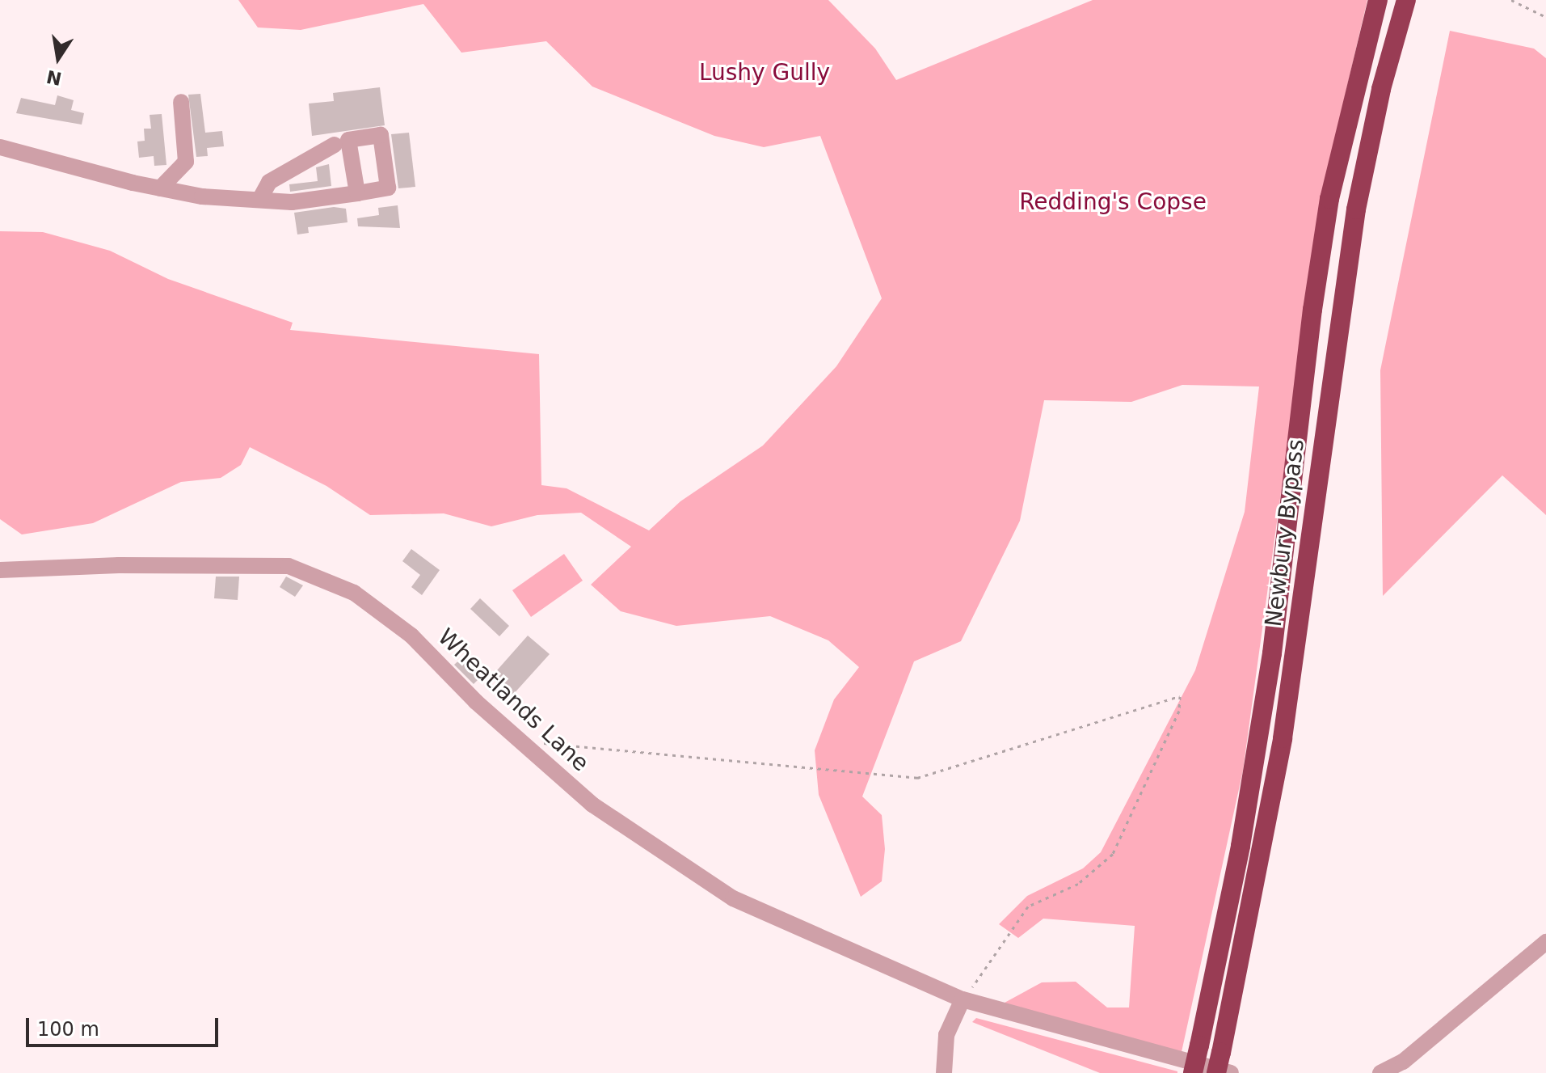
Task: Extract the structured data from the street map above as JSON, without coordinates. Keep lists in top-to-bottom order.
{
  "streets": {
    "highway": ["Newbury Bypass"],
    "street": ["Wheatlands Lane"]
  },
  "parks": ["Lushy Gully", "Redding's Copse"],
  "scale_bar": "100 m",
  "north": "bottom"
}
